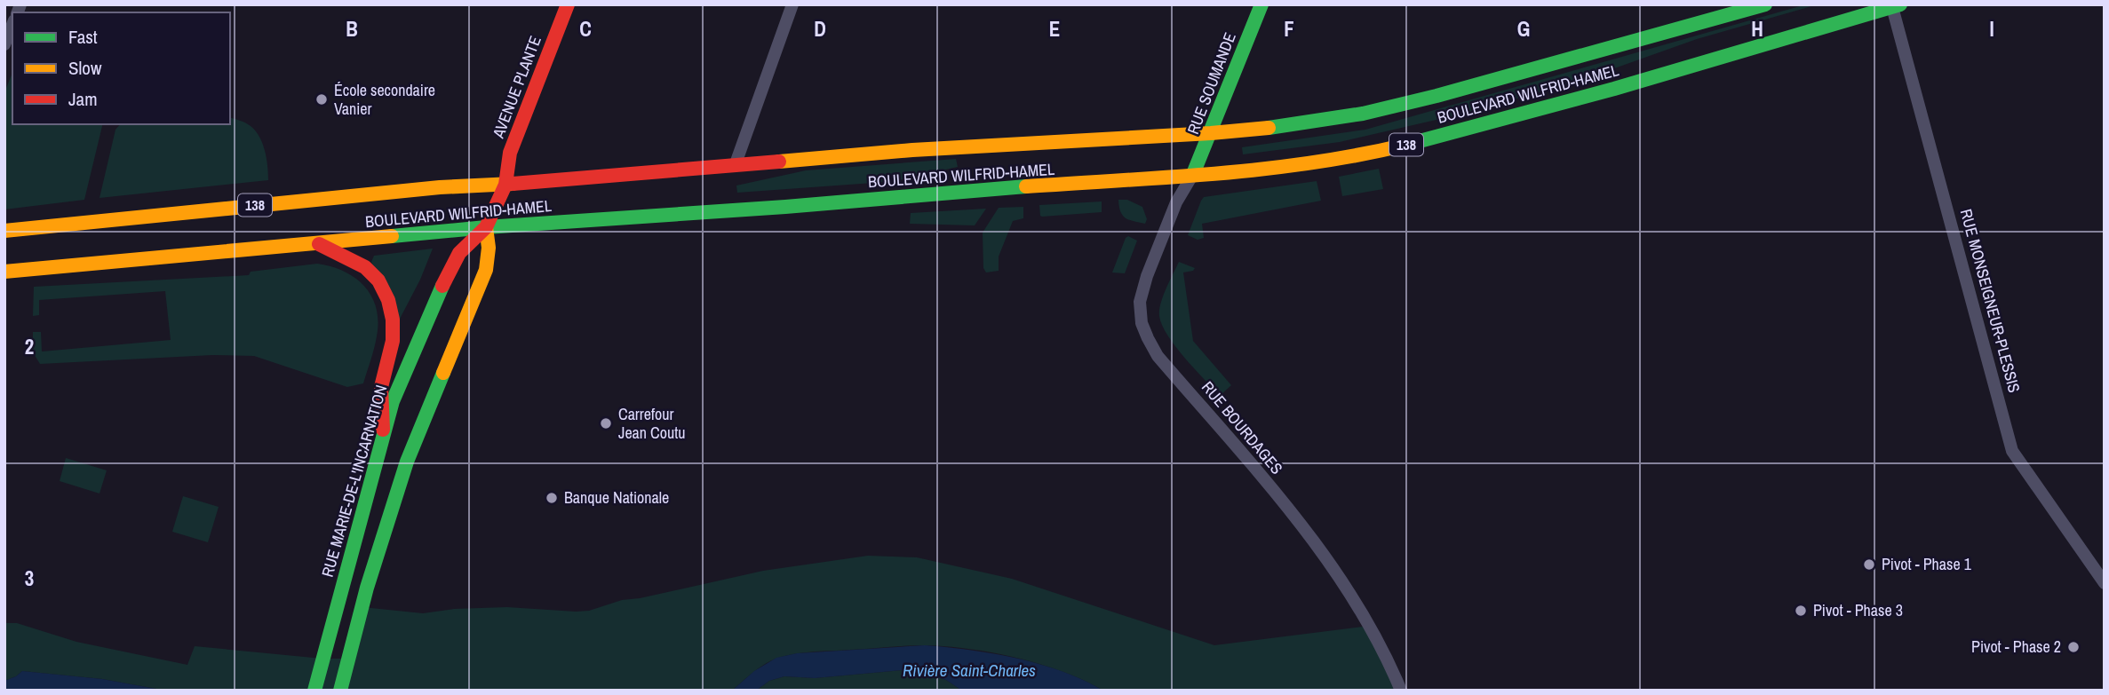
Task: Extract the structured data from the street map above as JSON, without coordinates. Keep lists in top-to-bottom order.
{
  "streets": {
    "main road": [
      "RUE SOUMANDE",
      "AVENUE PLANTE",
      "BOULEVARD WILFRID-HAMEL",
      "138",
      "RUE MARIE-DE-L'INCARNATION"
    ],
    "street": ["RUE MONSEIGNEUR-PLESSIS", "RUE BOURDAGES"]
  },
  "crossings": [
    ["RUE SOUMANDE", "BOULEVARD WILFRID-HAMEL"],
    ["RUE SOUMANDE", "RUE BOURDAGES"],
    ["AVENUE PLANTE", "BOULEVARD WILFRID-HAMEL"],
    ["AVENUE PLANTE", "RUE MARIE-DE-L'INCARNATION"],
    ["BOULEVARD WILFRID-HAMEL", "RUE MONSEIGNEUR-PLESSIS"],
    ["BOULEVARD WILFRID-HAMEL", "RUE BOURDAGES"],
    ["BOULEVARD WILFRID-HAMEL", "RUE MARIE-DE-L'INCARNATION"]
  ],
  "water": ["Rivière Saint-Charles"],
  "places": [
    "École secondaire Vanier",
    "Carrefour Jean Coutu",
    "Banque Nationale",
    "Pivot - Phase 1",
    "Pivot - Phase 3",
    "Pivot - Phase 2"
  ],
  "legend": ["Fast", "Slow", "Jam"],
  "grid": {
    "columns": [
      "B",
      "C",
      "D",
      "E",
      "F",
      "G",
      "H",
      "I"
    ],
    "rows": ["2", "3"]
  }
}
